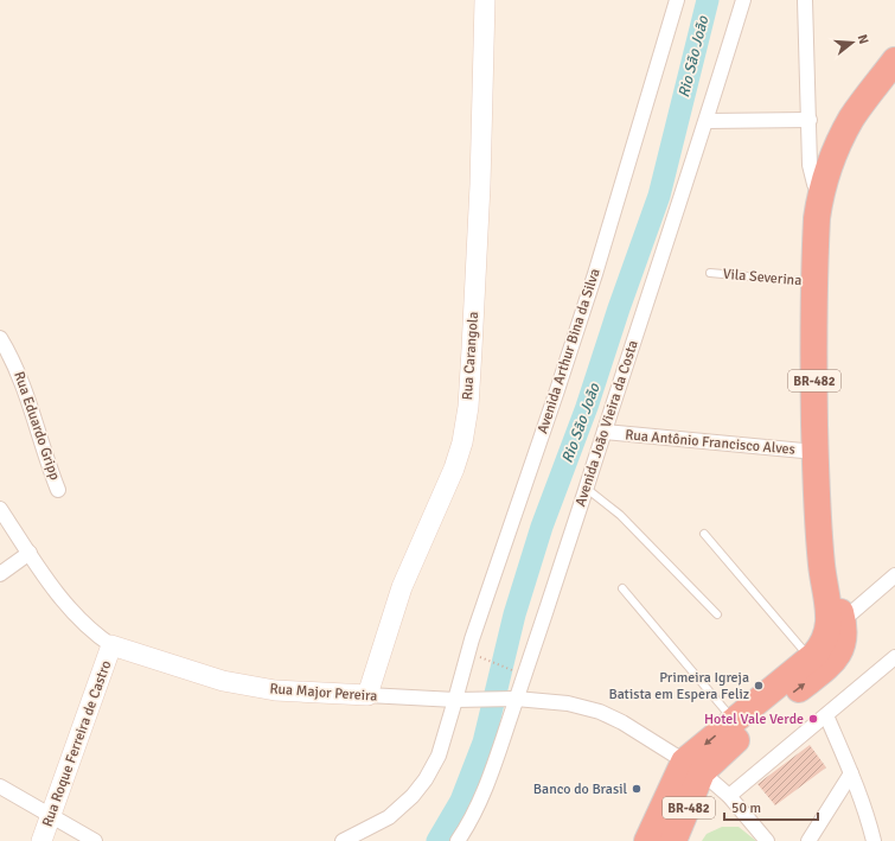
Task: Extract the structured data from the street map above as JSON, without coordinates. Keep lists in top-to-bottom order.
{
  "streets": {
    "highway": ["BR-482"],
    "street": [
      "Avenida Arthur Bina da Silva",
      "Rua Carangola",
      "Avenida João Vieira da Costa",
      "Rua Eduardo Gripp",
      "Rua Antônio Francisco Alves",
      "Rua Major Pereira",
      "Rua Roque Ferreira de Castro"
    ],
    "lane": ["Vila Severina"]
  },
  "crossings": [
    ["Vila Severina", "BR-482"],
    ["Avenida Arthur Bina da Silva", "Rua Major Pereira"],
    ["Rua Carangola", "Rua Major Pereira"],
    ["BR-482", "Rua Antônio Francisco Alves"],
    ["BR-482", "Rua Major Pereira"],
    ["Avenida João Vieira da Costa", "Rua Antônio Francisco Alves"],
    ["Avenida João Vieira da Costa", "Rua Major Pereira"],
    ["Rua Major Pereira", "Rua Roque Ferreira de Castro"]
  ],
  "water": ["Rio São João"],
  "places": ["Primeira Igreja Batista em Espera Feliz", "Hotel Vale Verde", "Banco do Brasil"],
  "scale_bar": "50 m",
  "north": "right"
}
